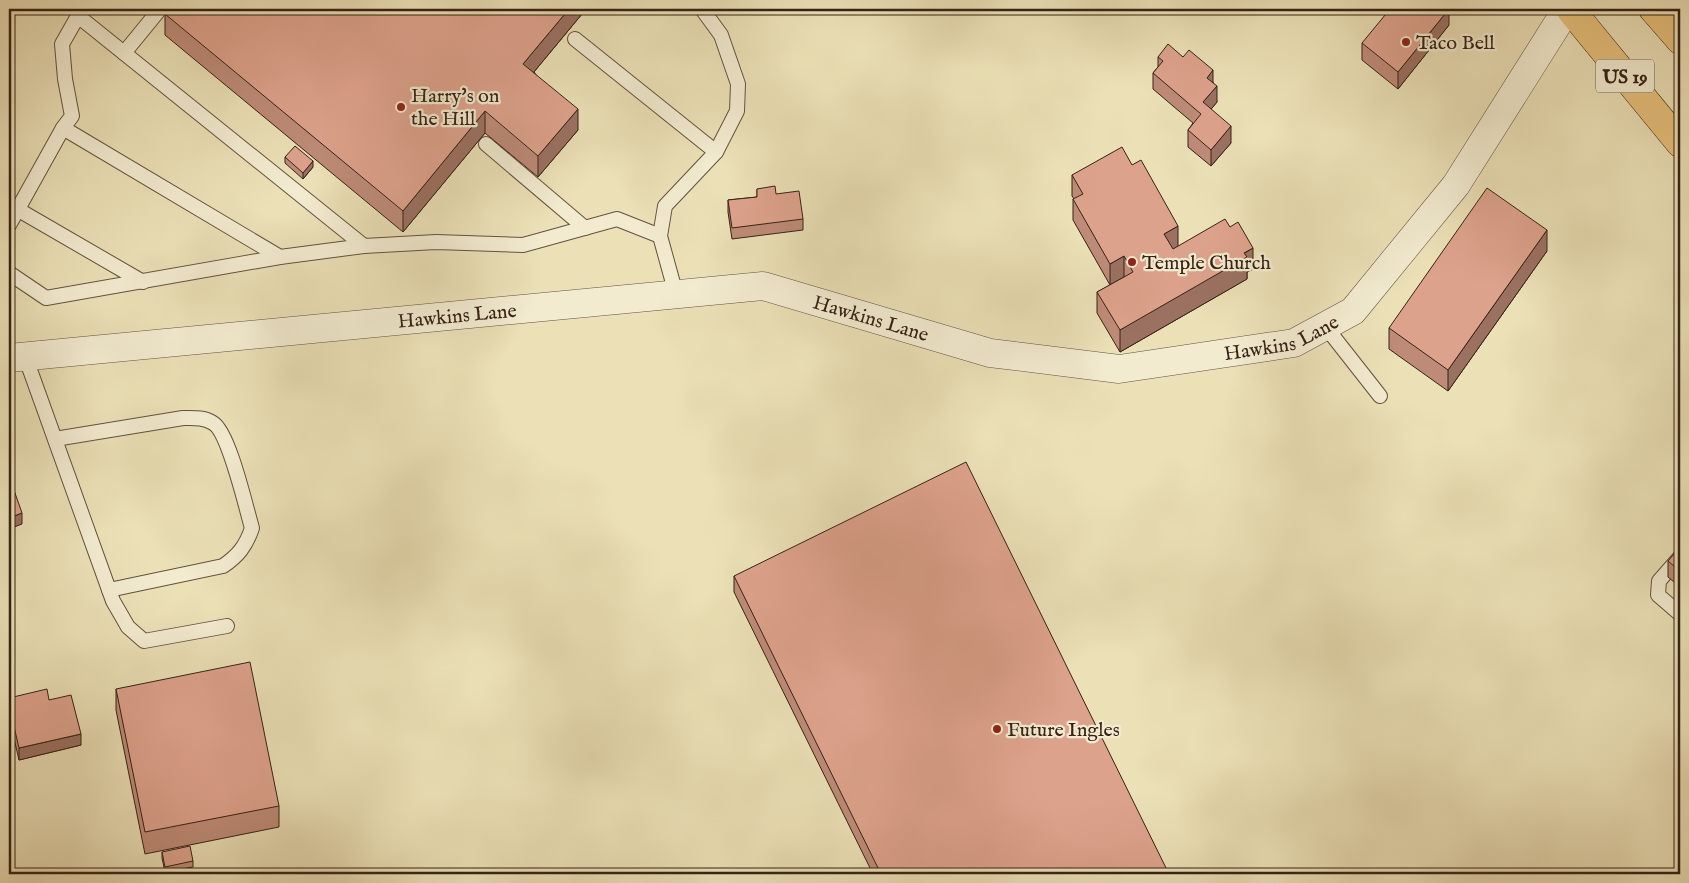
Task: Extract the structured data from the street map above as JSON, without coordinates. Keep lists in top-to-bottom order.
{
  "streets": {
    "main road": ["US 19"],
    "street": ["Hawkins Lane"]
  },
  "crossings": [
    ["US 19", "Hawkins Lane"]
  ],
  "places": [
    "Taco Bell",
    "Harry's on the Hill",
    "Temple Church",
    "Future Ingles"
  ]
}
